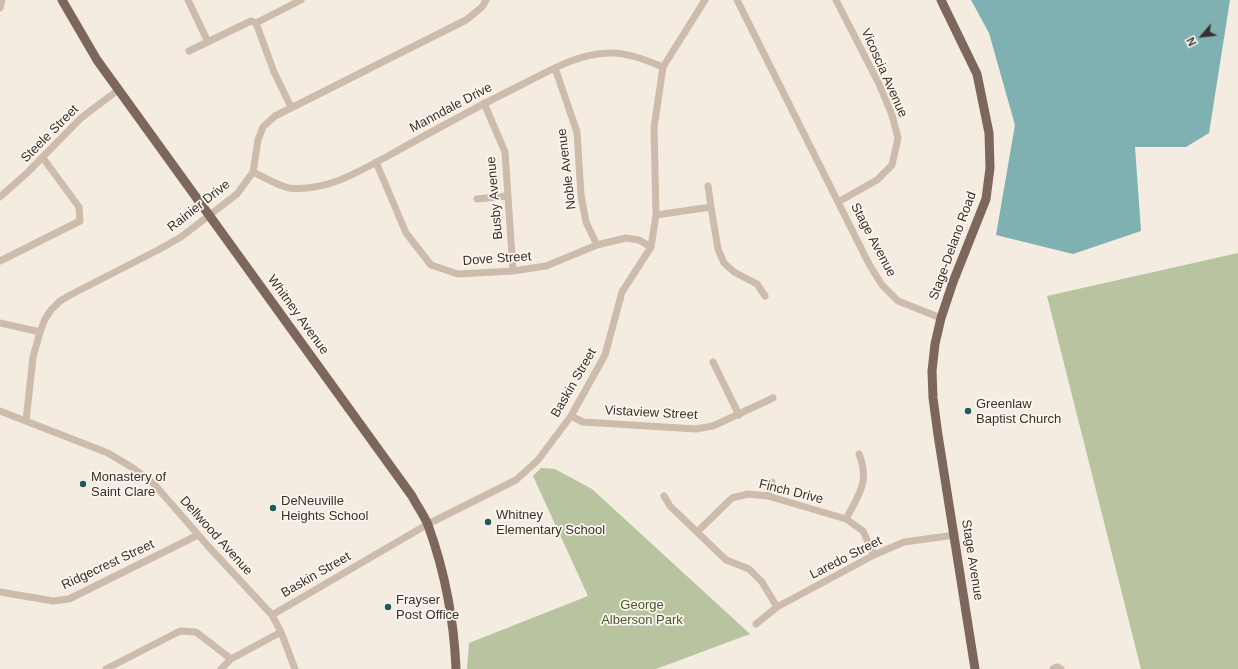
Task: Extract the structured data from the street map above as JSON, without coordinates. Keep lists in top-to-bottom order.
{
  "streets": {
    "main road": ["Stage Avenue", "Stage-Delano Road", "Whitney Avenue"],
    "street": [
      "Vicoscia Avenue",
      "Manndale Drive",
      "Steele Street",
      "Noble Avenue",
      "Busby Avenue",
      "Rainier Drive",
      "Dove Street",
      "Baskin Street",
      "Vistaview Street",
      "Finch Drive",
      "Dellwood Avenue",
      "Laredo Street",
      "Ridgecrest Street"
    ]
  },
  "crossings": [
    ["Vicoscia Avenue", "Stage Avenue"],
    ["Manndale Drive", "Noble Avenue"],
    ["Manndale Drive", "Busby Avenue"],
    ["Manndale Drive", "Rainier Drive"],
    ["Manndale Drive", "Dove Street"],
    ["Manndale Drive", "Baskin Street"],
    ["Steele Street", "Whitney Avenue"],
    ["Noble Avenue", "Dove Street"],
    ["Busby Avenue", "Dove Street"],
    ["Rainier Drive", "Whitney Avenue"],
    ["Rainier Drive", "Dellwood Avenue"],
    ["Stage Avenue", "Stage-Delano Road"],
    ["Stage Avenue", "Laredo Street"],
    ["Dove Street", "Baskin Street"],
    ["Whitney Avenue", "Baskin Street"],
    ["Baskin Street", "Vistaview Street"],
    ["Baskin Street", "Dellwood Avenue"],
    ["Finch Drive", "Laredo Street"],
    ["Dellwood Avenue", "Ridgecrest Street"]
  ],
  "parks": ["George Alberson Park"],
  "places": [
    "Greenlaw Baptist Church",
    "Monastery of Saint Clare",
    "DeNeuville Heights School",
    "Whitney Elementary School",
    "Frayser Post Office"
  ],
  "north": "bottom left"
}
